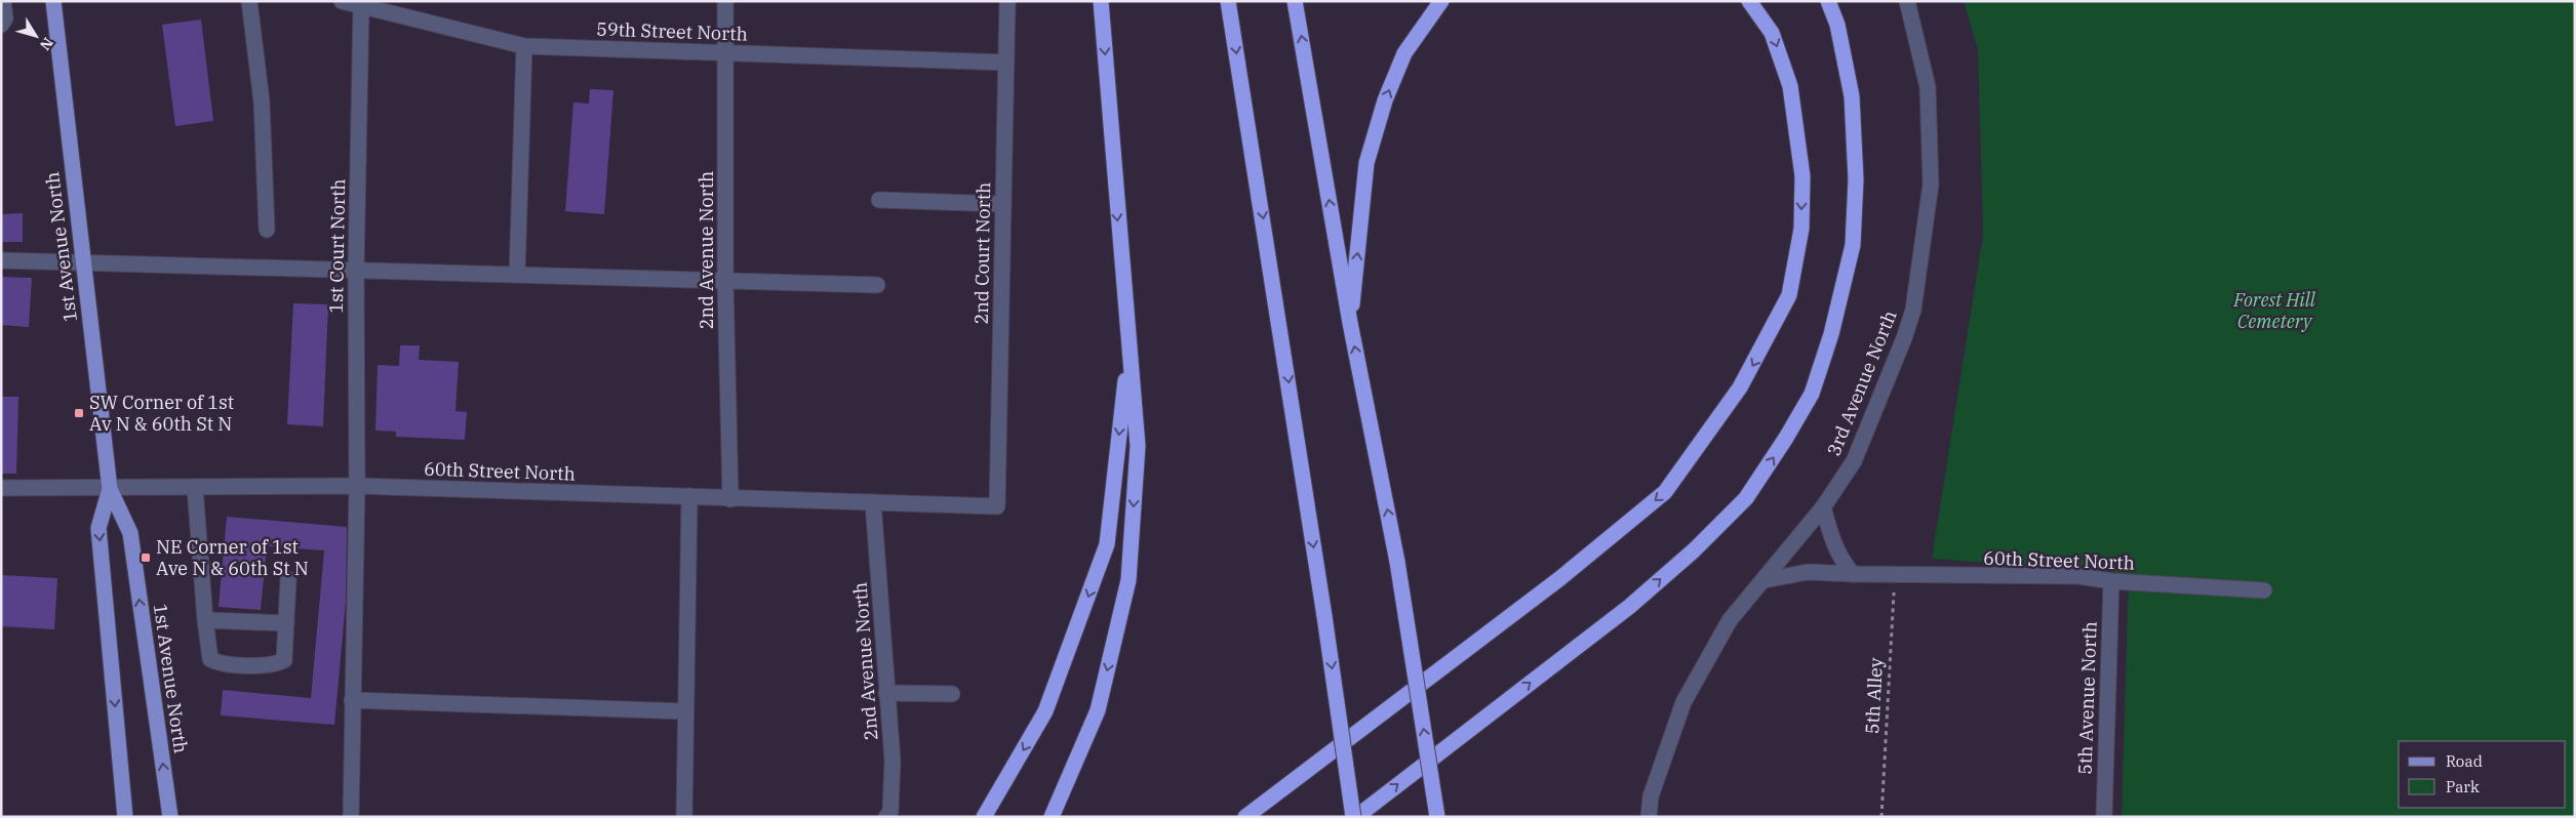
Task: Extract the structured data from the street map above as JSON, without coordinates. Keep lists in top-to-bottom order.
{
  "streets": {
    "main road": ["1st Avenue North"],
    "street": [
      "59th Street North",
      "1st Court North",
      "2nd Avenue North",
      "2nd Court North",
      "3rd Avenue North",
      "60th Street North",
      "5th Avenue North"
    ],
    "path": ["5th Alley"]
  },
  "crossings": [
    ["59th Street North", "1st Court North"],
    ["59th Street North", "2nd Avenue North"],
    ["59th Street North", "2nd Court North"],
    ["1st Court North", "60th Street North"],
    ["1st Avenue North", "60th Street North"],
    ["2nd Avenue North", "60th Street North"],
    ["2nd Court North", "60th Street North"],
    ["3rd Avenue North", "60th Street North"],
    ["60th Street North", "5th Alley"],
    ["60th Street North", "5th Avenue North"]
  ],
  "parks": ["Forest Hill Cemetery"],
  "places": {
    "transit": ["SW Corner of 1st Av N & 60th St N", "NE Corner of 1st Ave N & 60th St N"]
  },
  "legend": ["Road", "Park"],
  "north": "bottom right"
}
